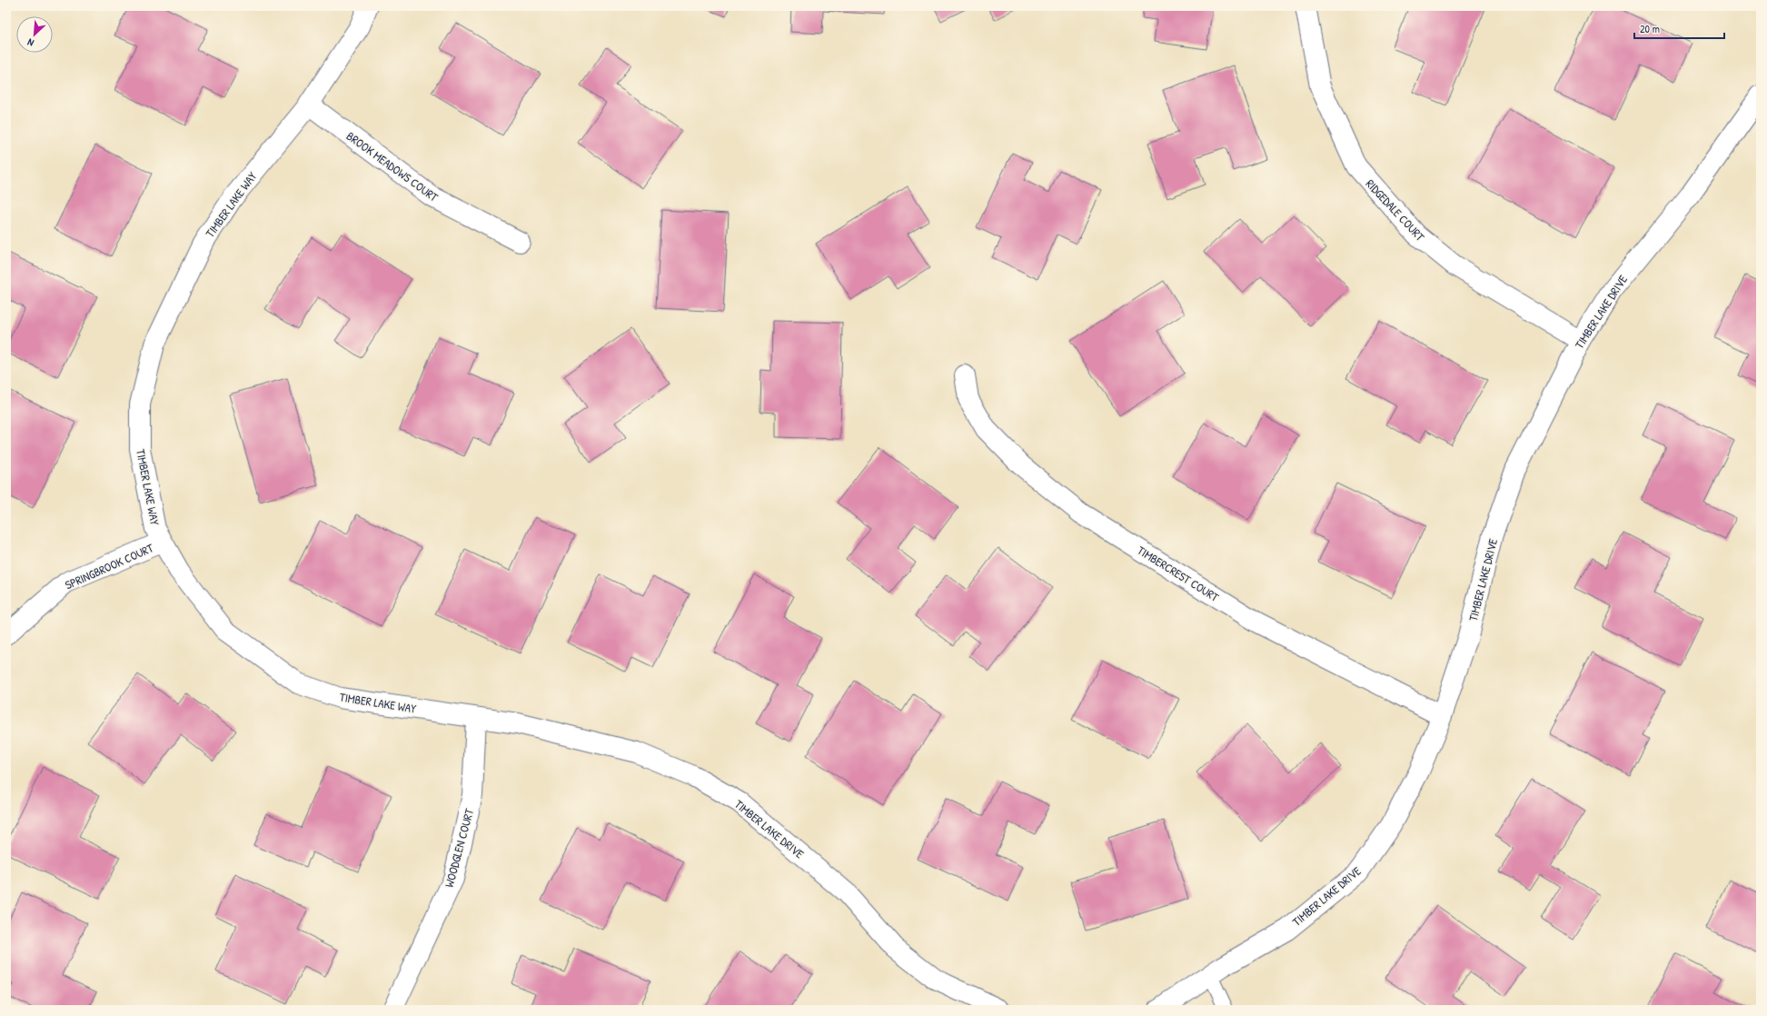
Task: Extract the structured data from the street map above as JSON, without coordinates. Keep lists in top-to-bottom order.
{
  "streets": {
    "street": [
      "BROOK MEADOWS COURT",
      "TIMBER LAKE WAY",
      "RIDGEDALE COURT",
      "TIMBER LAKE DRIVE",
      "SPRINGBROOK COURT",
      "TIMBERCREST COURT",
      "WOODGLEN COURT"
    ]
  },
  "crossings": [
    ["BROOK MEADOWS COURT", "TIMBER LAKE WAY"],
    ["TIMBER LAKE WAY", "TIMBER LAKE DRIVE"],
    ["TIMBER LAKE WAY", "SPRINGBROOK COURT"],
    ["TIMBER LAKE WAY", "WOODGLEN COURT"],
    ["RIDGEDALE COURT", "TIMBER LAKE DRIVE"],
    ["TIMBER LAKE DRIVE", "TIMBERCREST COURT"],
    ["TIMBER LAKE DRIVE", "WOODGLEN COURT"]
  ],
  "scale_bar": "20 m",
  "north": "bottom left"
}
